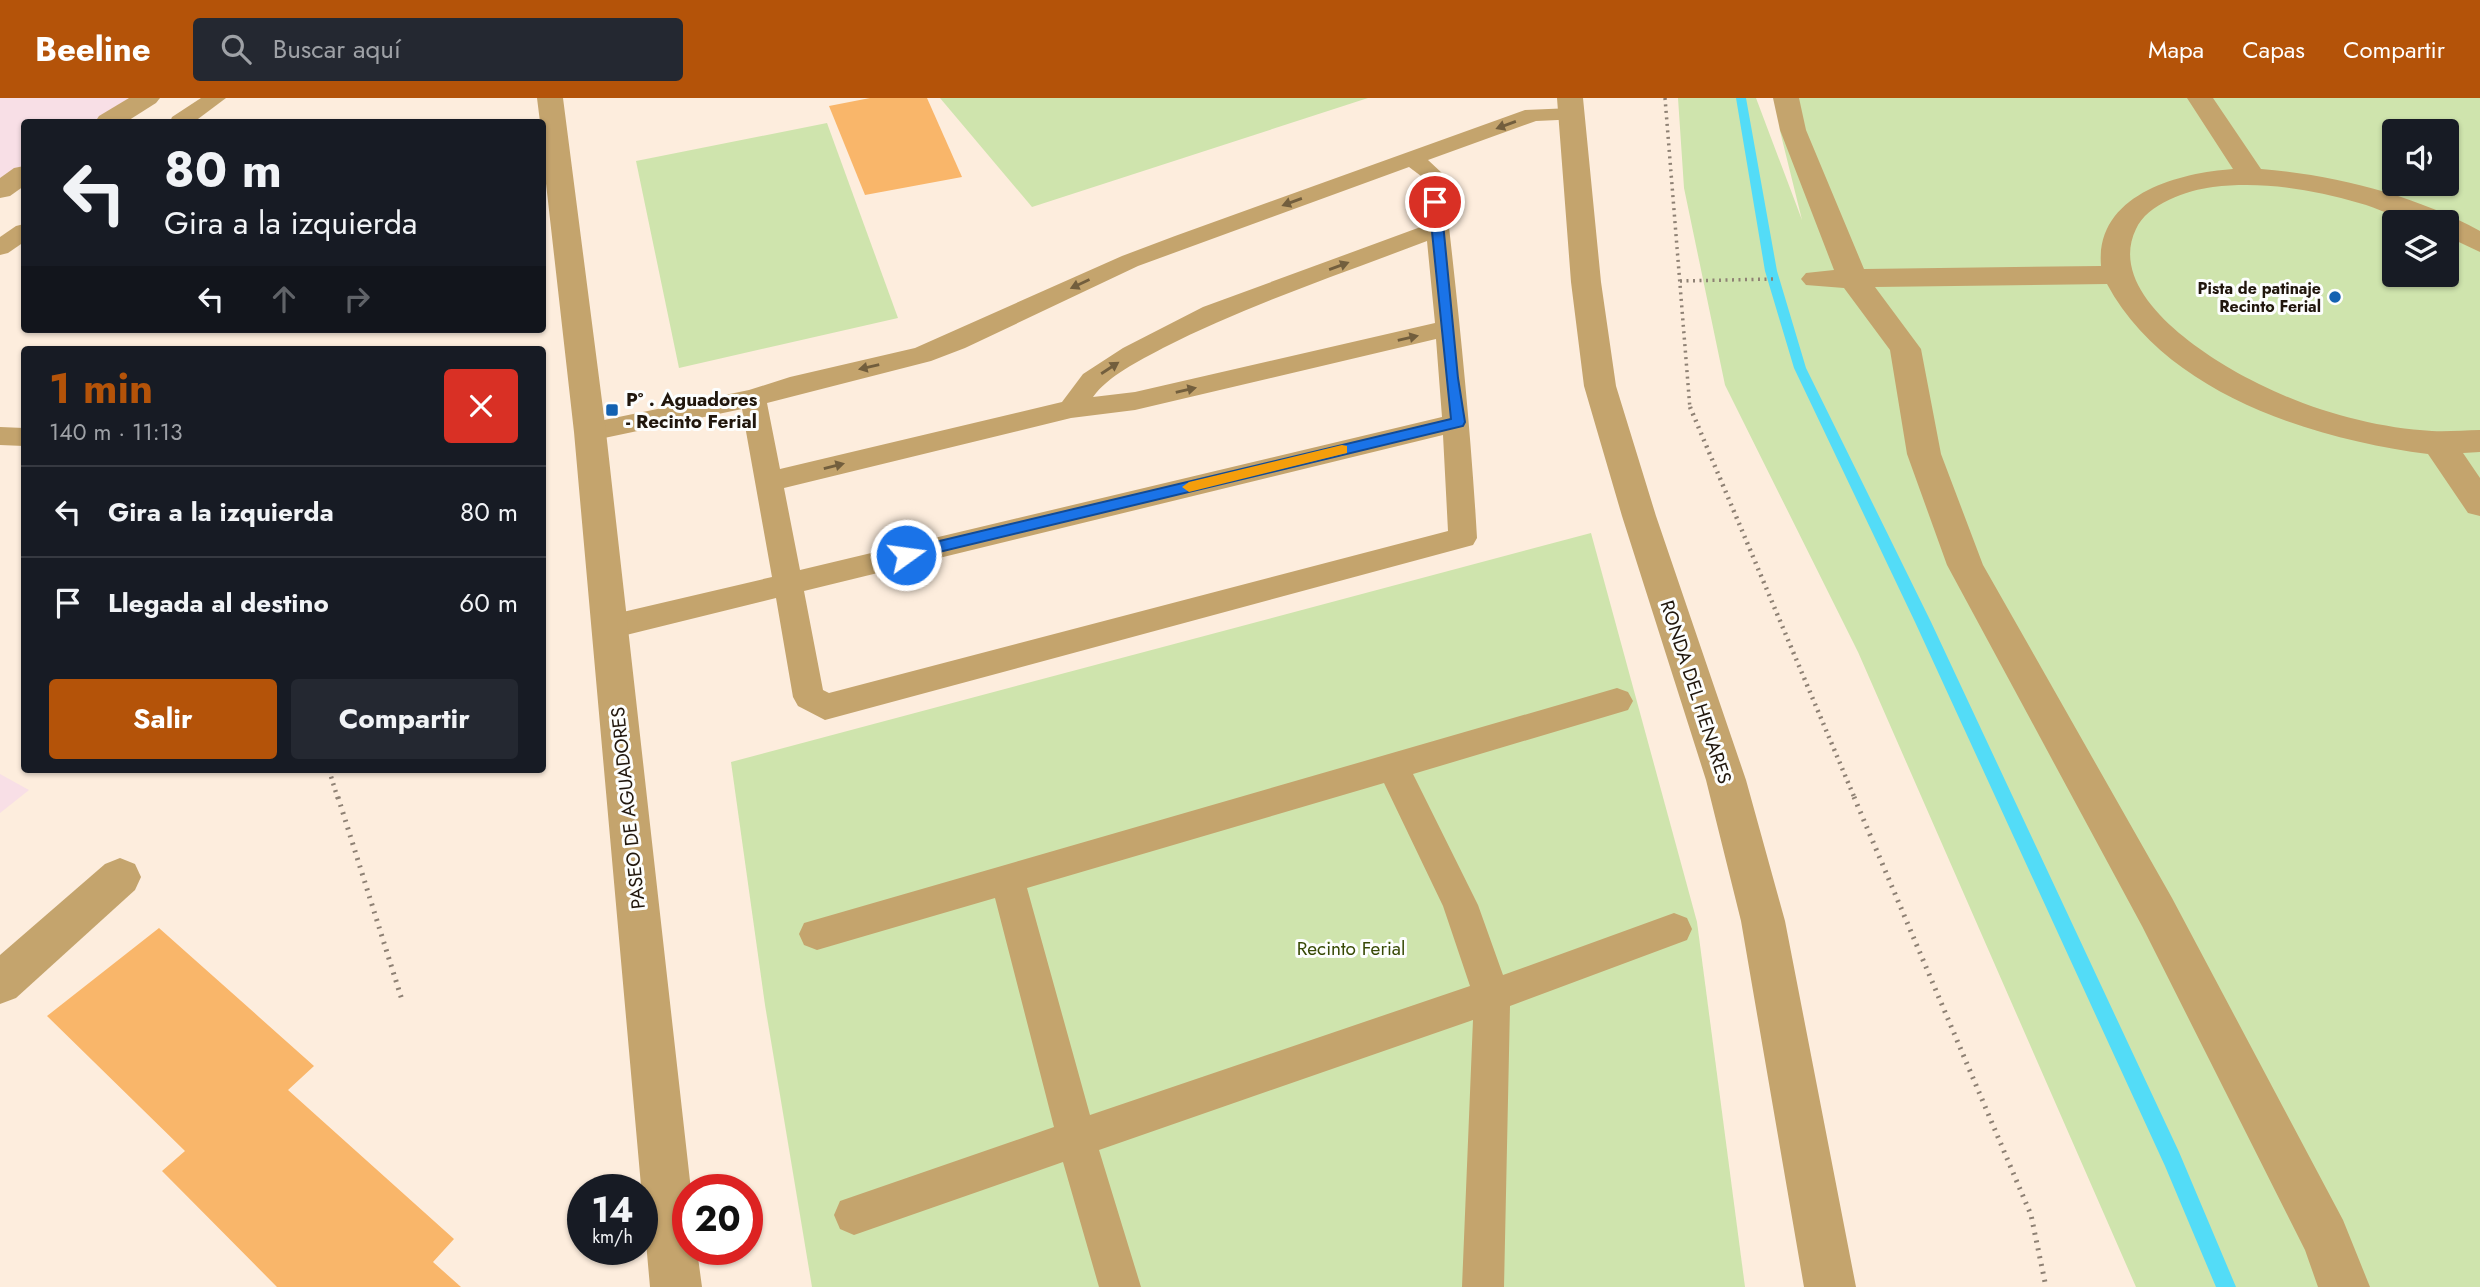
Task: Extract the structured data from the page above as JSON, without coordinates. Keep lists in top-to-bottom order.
{
  "streets": {
    "street": ["RONDA DEL HENARES", "PASEO DE AGUADORES"]
  },
  "parks": ["Recinto Ferial"],
  "places": {
    "other": ["Pista de patinaje Recinto Ferial"],
    "transit": ["Pº . Aguadores - Recinto Ferial"]
  },
  "page": {
    "header": "Beeline",
    "search": "Buscar aquí",
    "nav": ["Mapa", "Capas", "Compartir"],
    "turn": ["80 m", "Gira a la izquierda"],
    "heading": ["1 min", "140 m · 11:13"],
    "list": [
      {
        "name": "Gira a la izquierda",
        "value": "80 m"
      },
      {
        "name": "Llegada al destino",
        "value": "60 m"
      }
    ],
    "buttons": ["Salir", "Compartir"],
    "speed": "14 km/h",
    "limit": "20"
  }
}
